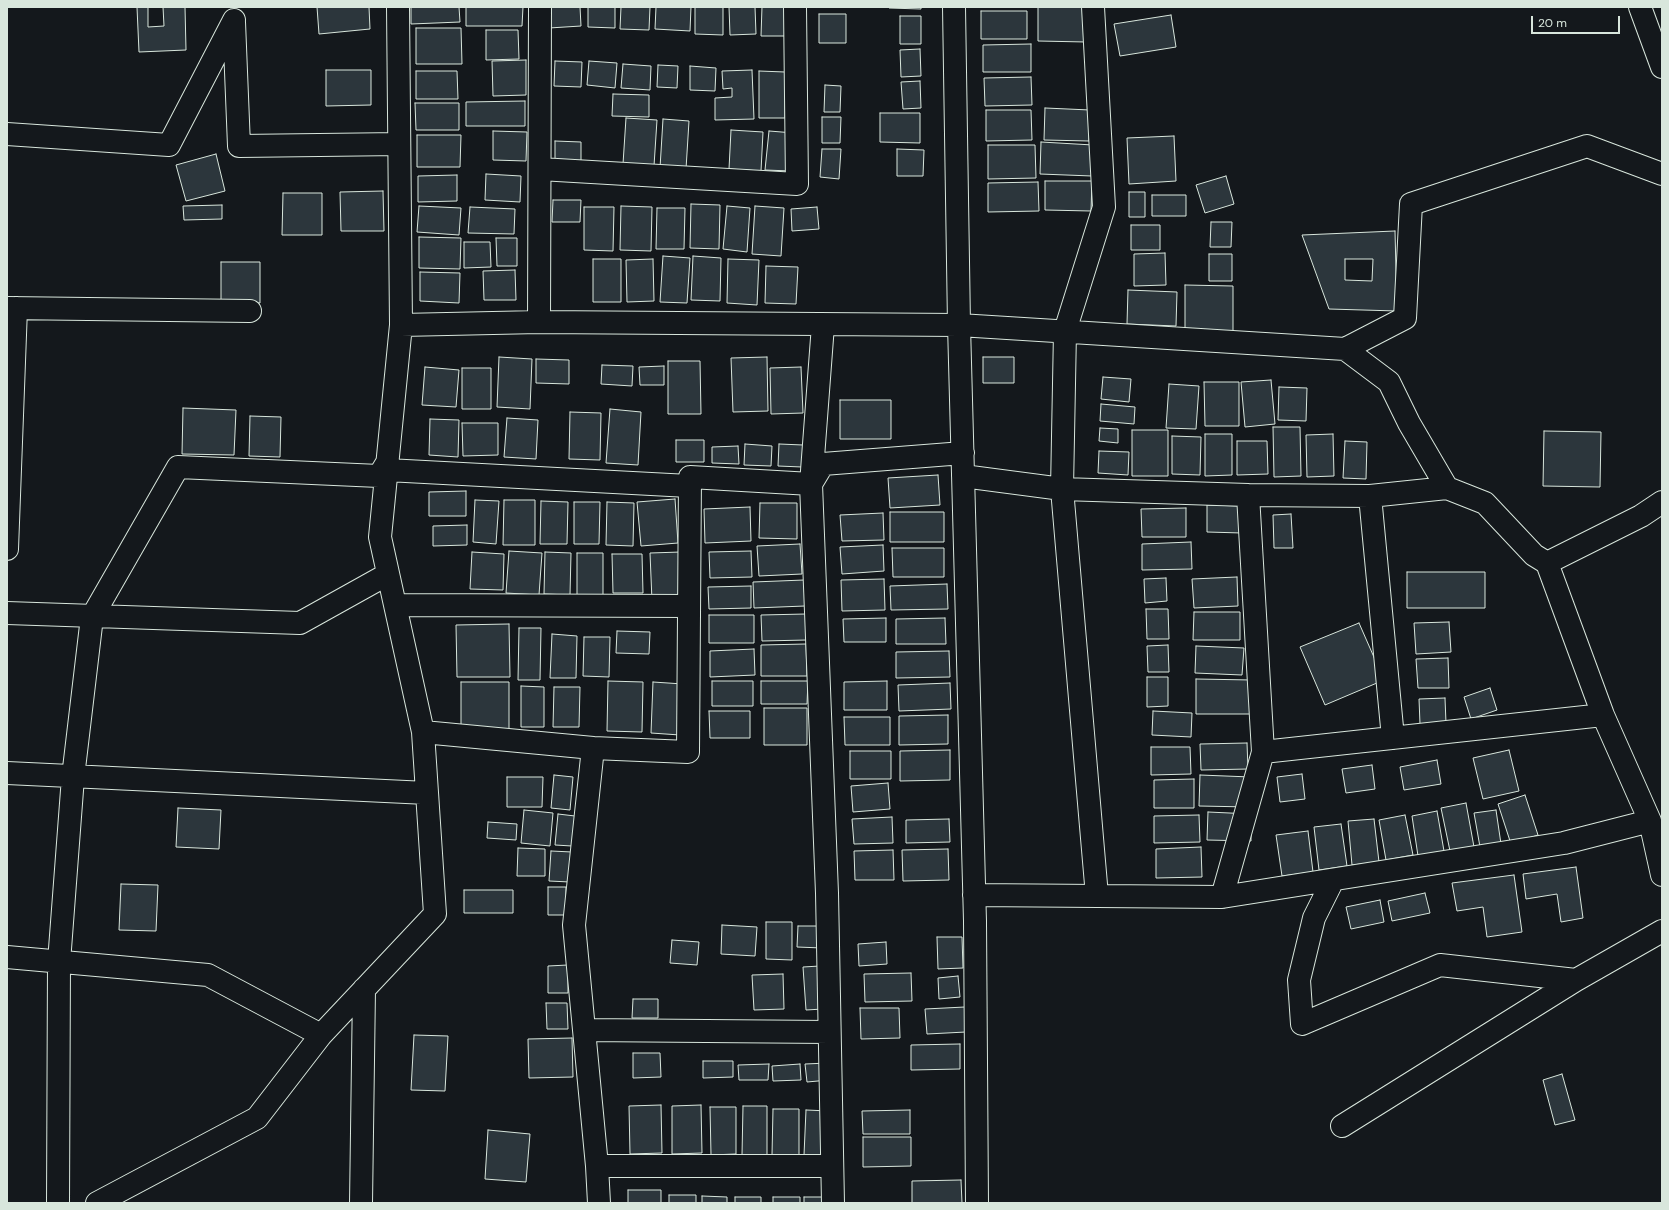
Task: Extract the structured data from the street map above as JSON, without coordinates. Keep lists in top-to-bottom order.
{
  "scale_bar": "20 m"
}
